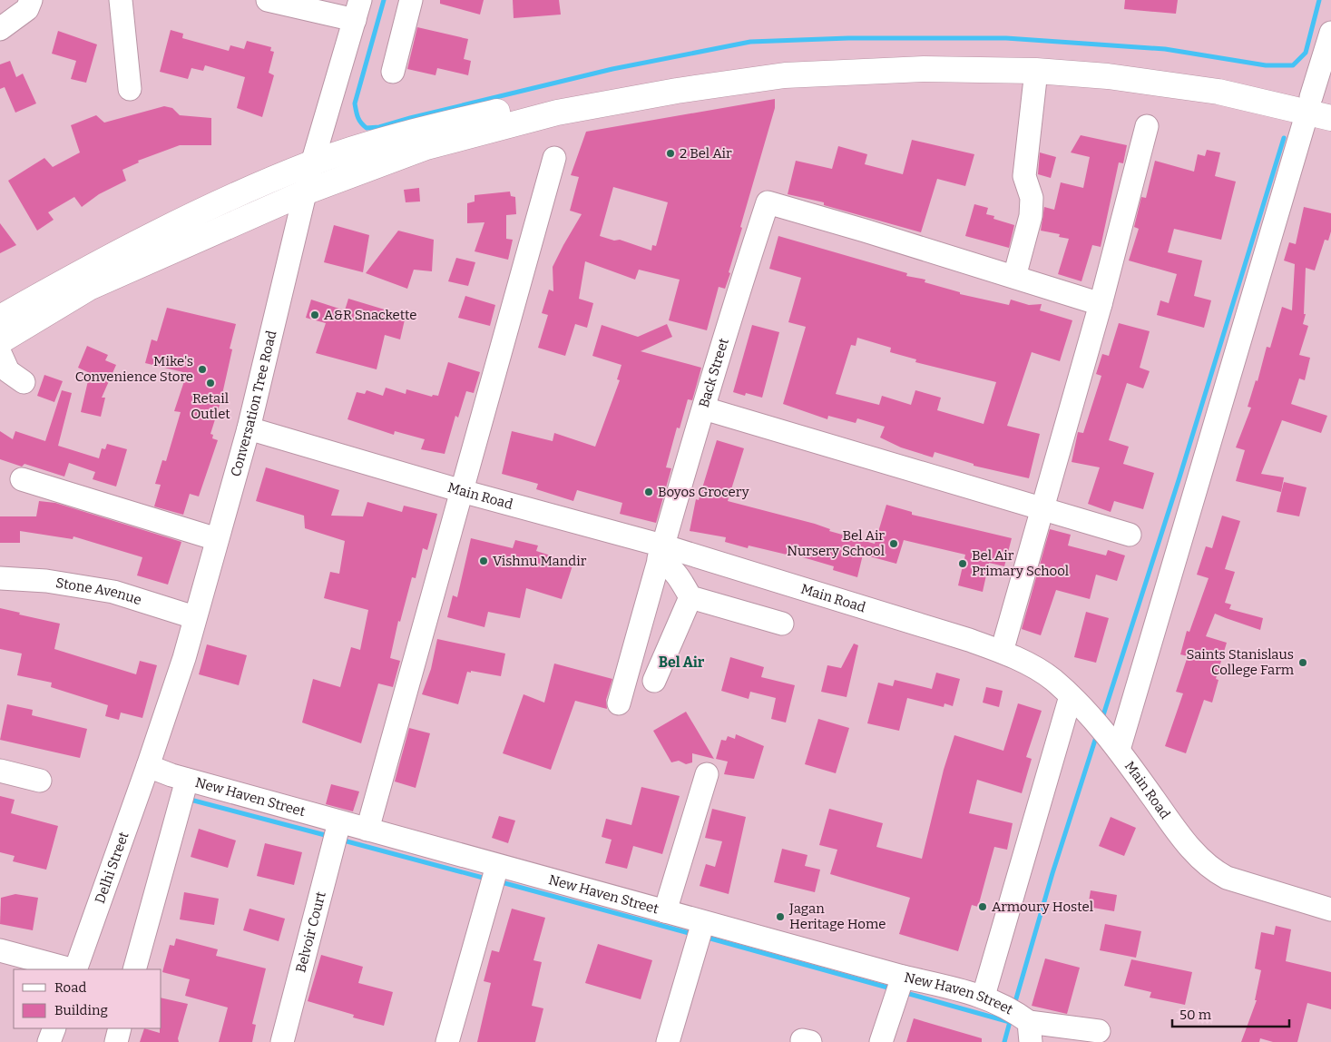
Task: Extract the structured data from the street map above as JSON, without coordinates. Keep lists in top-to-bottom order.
{
  "streets": {
    "street": [
      "Back Street",
      "Conversation Tree Road",
      "Main Road",
      "Stone Avenue",
      "New Haven Street",
      "Delhi Street",
      "Belvoir Court"
    ]
  },
  "crossings": [
    ["Back Street", "Main Road"],
    ["Conversation Tree Road", "Main Road"],
    ["Conversation Tree Road", "Stone Avenue"],
    ["Conversation Tree Road", "Delhi Street"],
    ["New Haven Street", "Belvoir Court"]
  ],
  "districts": ["Bel Air"],
  "places": [
    "2 Bel Air",
    "A&R Snackette",
    "Mike's Convenience Store",
    "Retail Outlet",
    "Boyos Grocery",
    "Bel Air Nursery School",
    "Vishnu Mandir",
    "Bel Air Primary School",
    "Saints Stanislaus College Farm",
    "Armoury Hostel",
    "Jagan Heritage Home"
  ],
  "legend": ["Road", "Building"],
  "scale_bar": "50 m"
}
